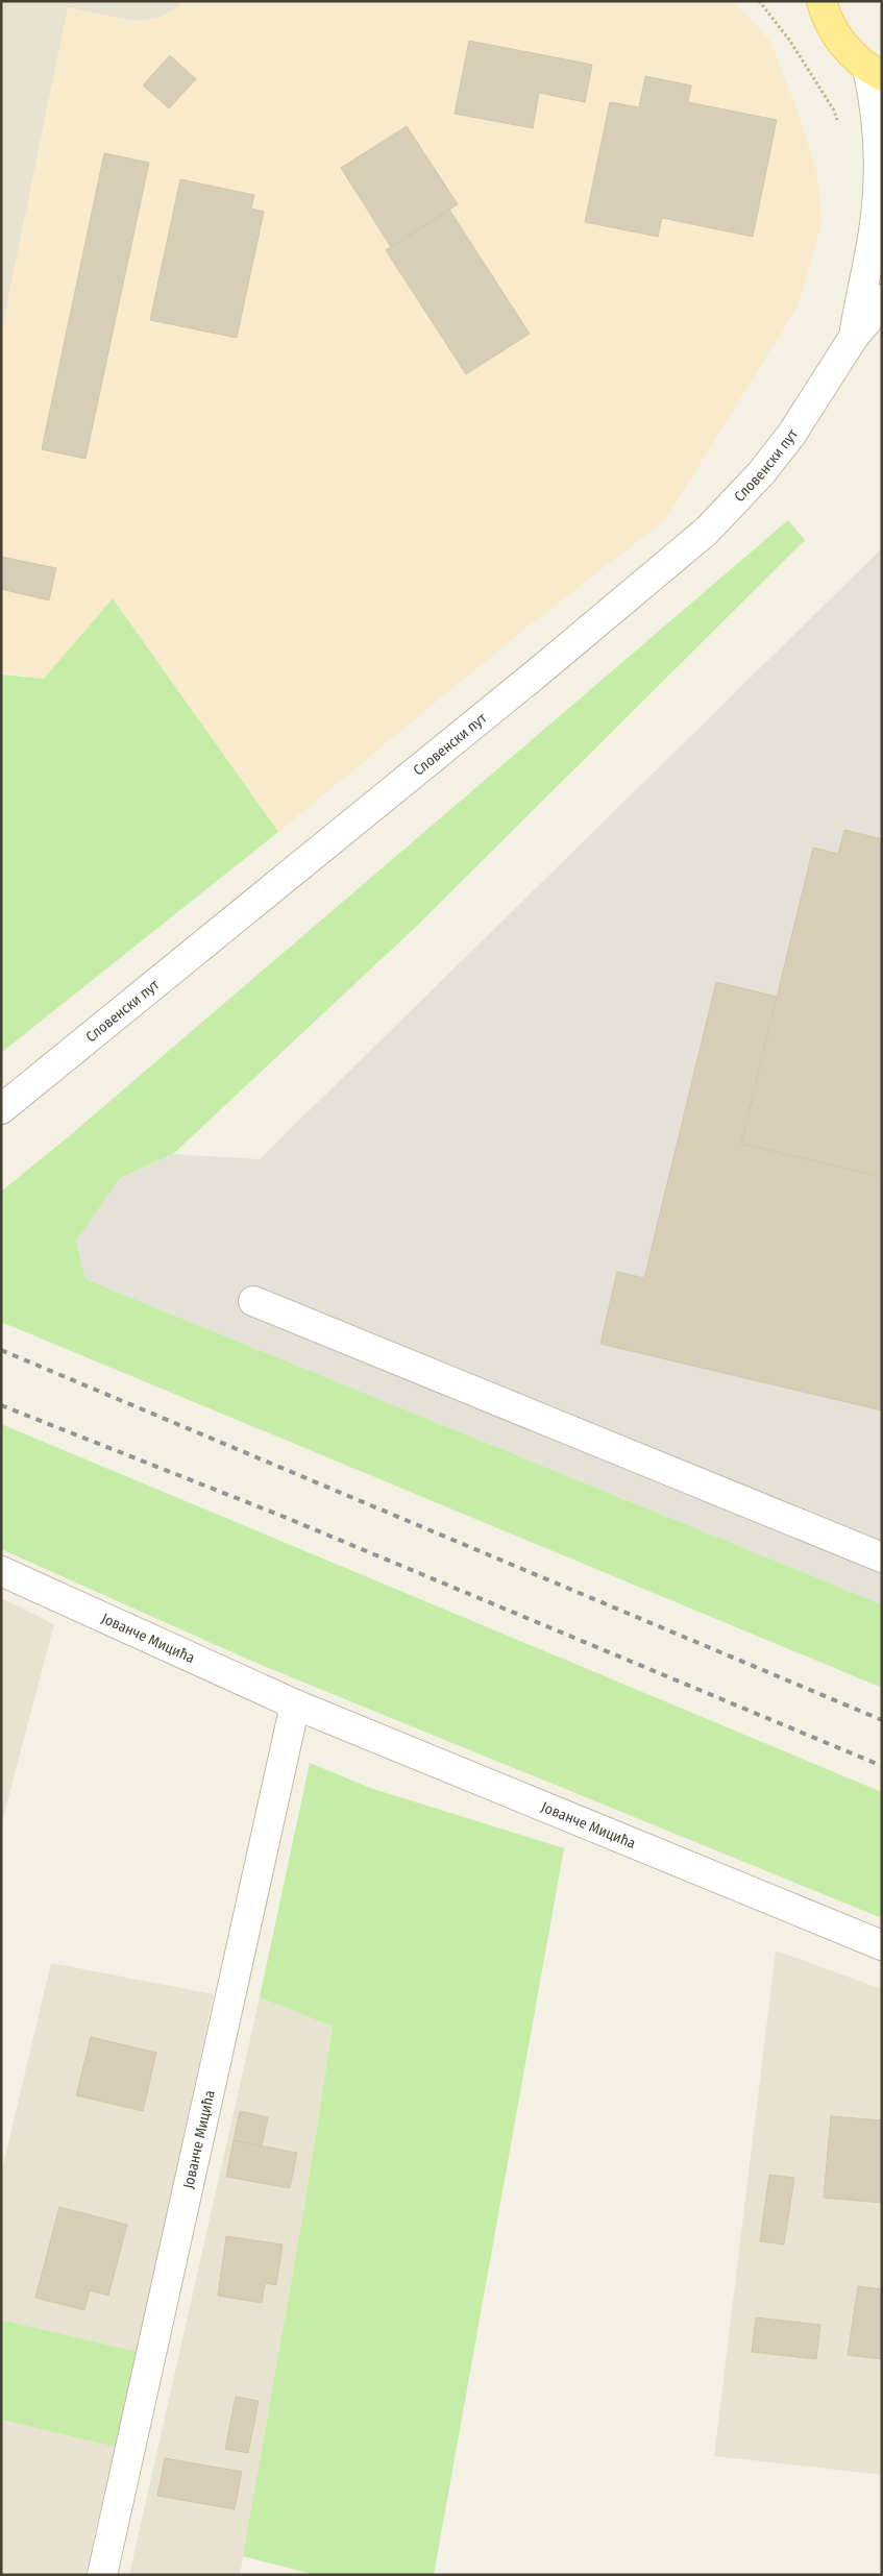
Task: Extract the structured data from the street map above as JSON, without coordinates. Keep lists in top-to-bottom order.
{
  "streets": {
    "street": ["Словенски пут", "Јованче Мицића"]
  }
}
